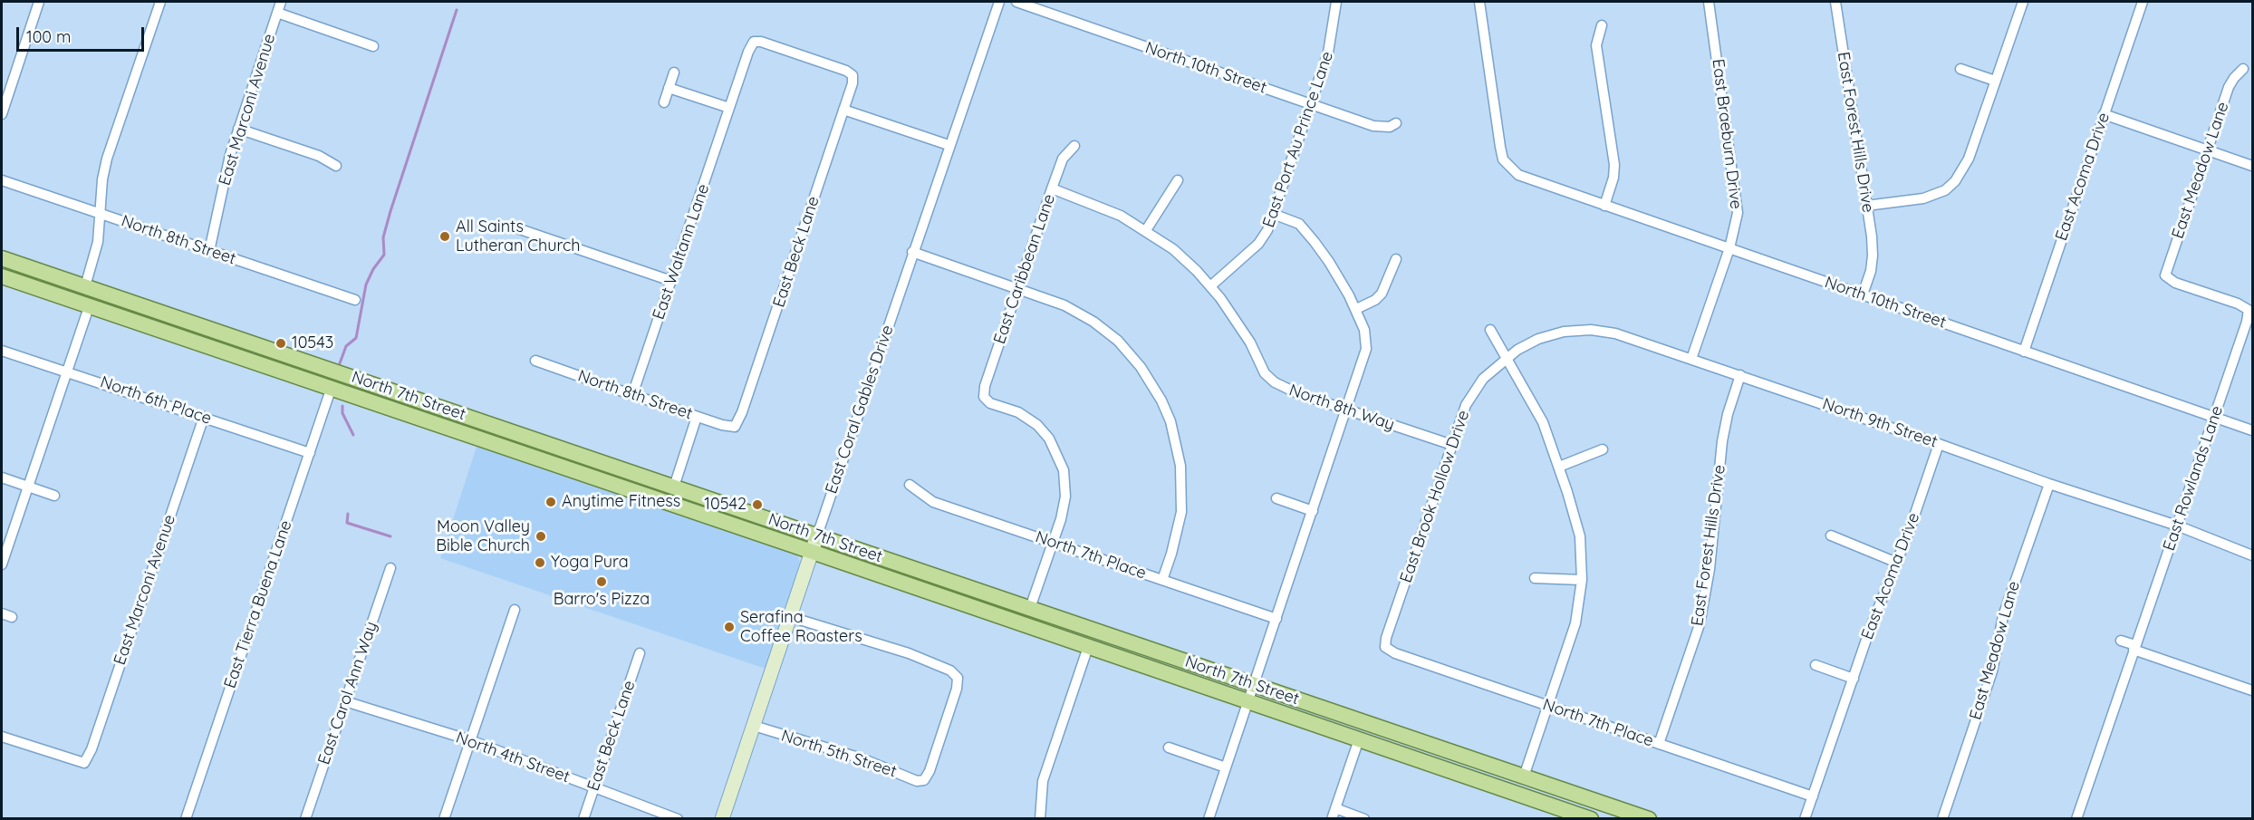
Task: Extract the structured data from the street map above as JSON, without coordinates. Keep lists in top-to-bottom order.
{
  "streets": {
    "main road": ["North 7th Street"],
    "street": [
      "North 10th Street",
      "East Marconi Avenue",
      "East Forest Hills Drive",
      "East Braeburn Drive",
      "East Port Au Prince Lane",
      "East Meadow Lane",
      "East Acoma Drive",
      "North 8th Street",
      "East Waltann Lane",
      "East Beck Lane",
      "East Caribbean Lane",
      "North 6th Place",
      "North 8th Way",
      "East Coral Gables Drive",
      "North 9th Street",
      "East Rowlands Lane",
      "East Brook Hollow Drive",
      "North 7th Place",
      "East Tierra Buena Lane",
      "East Carol Ann Way",
      "North 5th Street",
      "North 4th Street"
    ]
  },
  "crossings": [
    ["North 10th Street", "East Forest Hills Drive"],
    ["North 10th Street", "East Braeburn Drive"],
    ["North 10th Street", "East Port Au Prince Lane"],
    ["North 10th Street", "East Acoma Drive"],
    ["North 10th Street", "East Rowlands Lane"],
    ["East Marconi Avenue", "North 8th Street"],
    ["East Marconi Avenue", "North 6th Place"],
    ["East Forest Hills Drive", "North 9th Street"],
    ["East Forest Hills Drive", "North 7th Place"],
    ["East Braeburn Drive", "North 9th Street"],
    ["East Port Au Prince Lane", "North 8th Way"],
    ["East Meadow Lane", "North 9th Street"],
    ["East Meadow Lane", "East Rowlands Lane"],
    ["East Acoma Drive", "North 9th Street"],
    ["East Acoma Drive", "North 7th Place"],
    ["North 8th Street", "East Waltann Lane"],
    ["North 8th Street", "East Beck Lane"],
    ["East Waltann Lane", "East Beck Lane"],
    ["East Beck Lane", "North 4th Street"],
    ["East Caribbean Lane", "North 8th Way"],
    ["East Caribbean Lane", "North 7th Place"],
    ["North 7th Street", "East Coral Gables Drive"],
    ["North 7th Street", "East Tierra Buena Lane"],
    ["North 6th Place", "East Tierra Buena Lane"],
    ["North 8th Way", "East Brook Hollow Drive"],
    ["East Coral Gables Drive", "North 5th Street"],
    ["North 9th Street", "East Rowlands Lane"],
    ["North 9th Street", "East Brook Hollow Drive"],
    ["East Brook Hollow Drive", "North 7th Place"],
    ["East Carol Ann Way", "North 4th Street"]
  ],
  "places": [
    "All Saints Lutheran Church",
    "10543",
    "Anytime Fitness",
    "10542",
    "Moon Valley Bible Church",
    "Yoga Pura",
    "Barro's Pizza",
    "Serafina Coffee Roasters"
  ],
  "scale_bar": "100 m"
}
